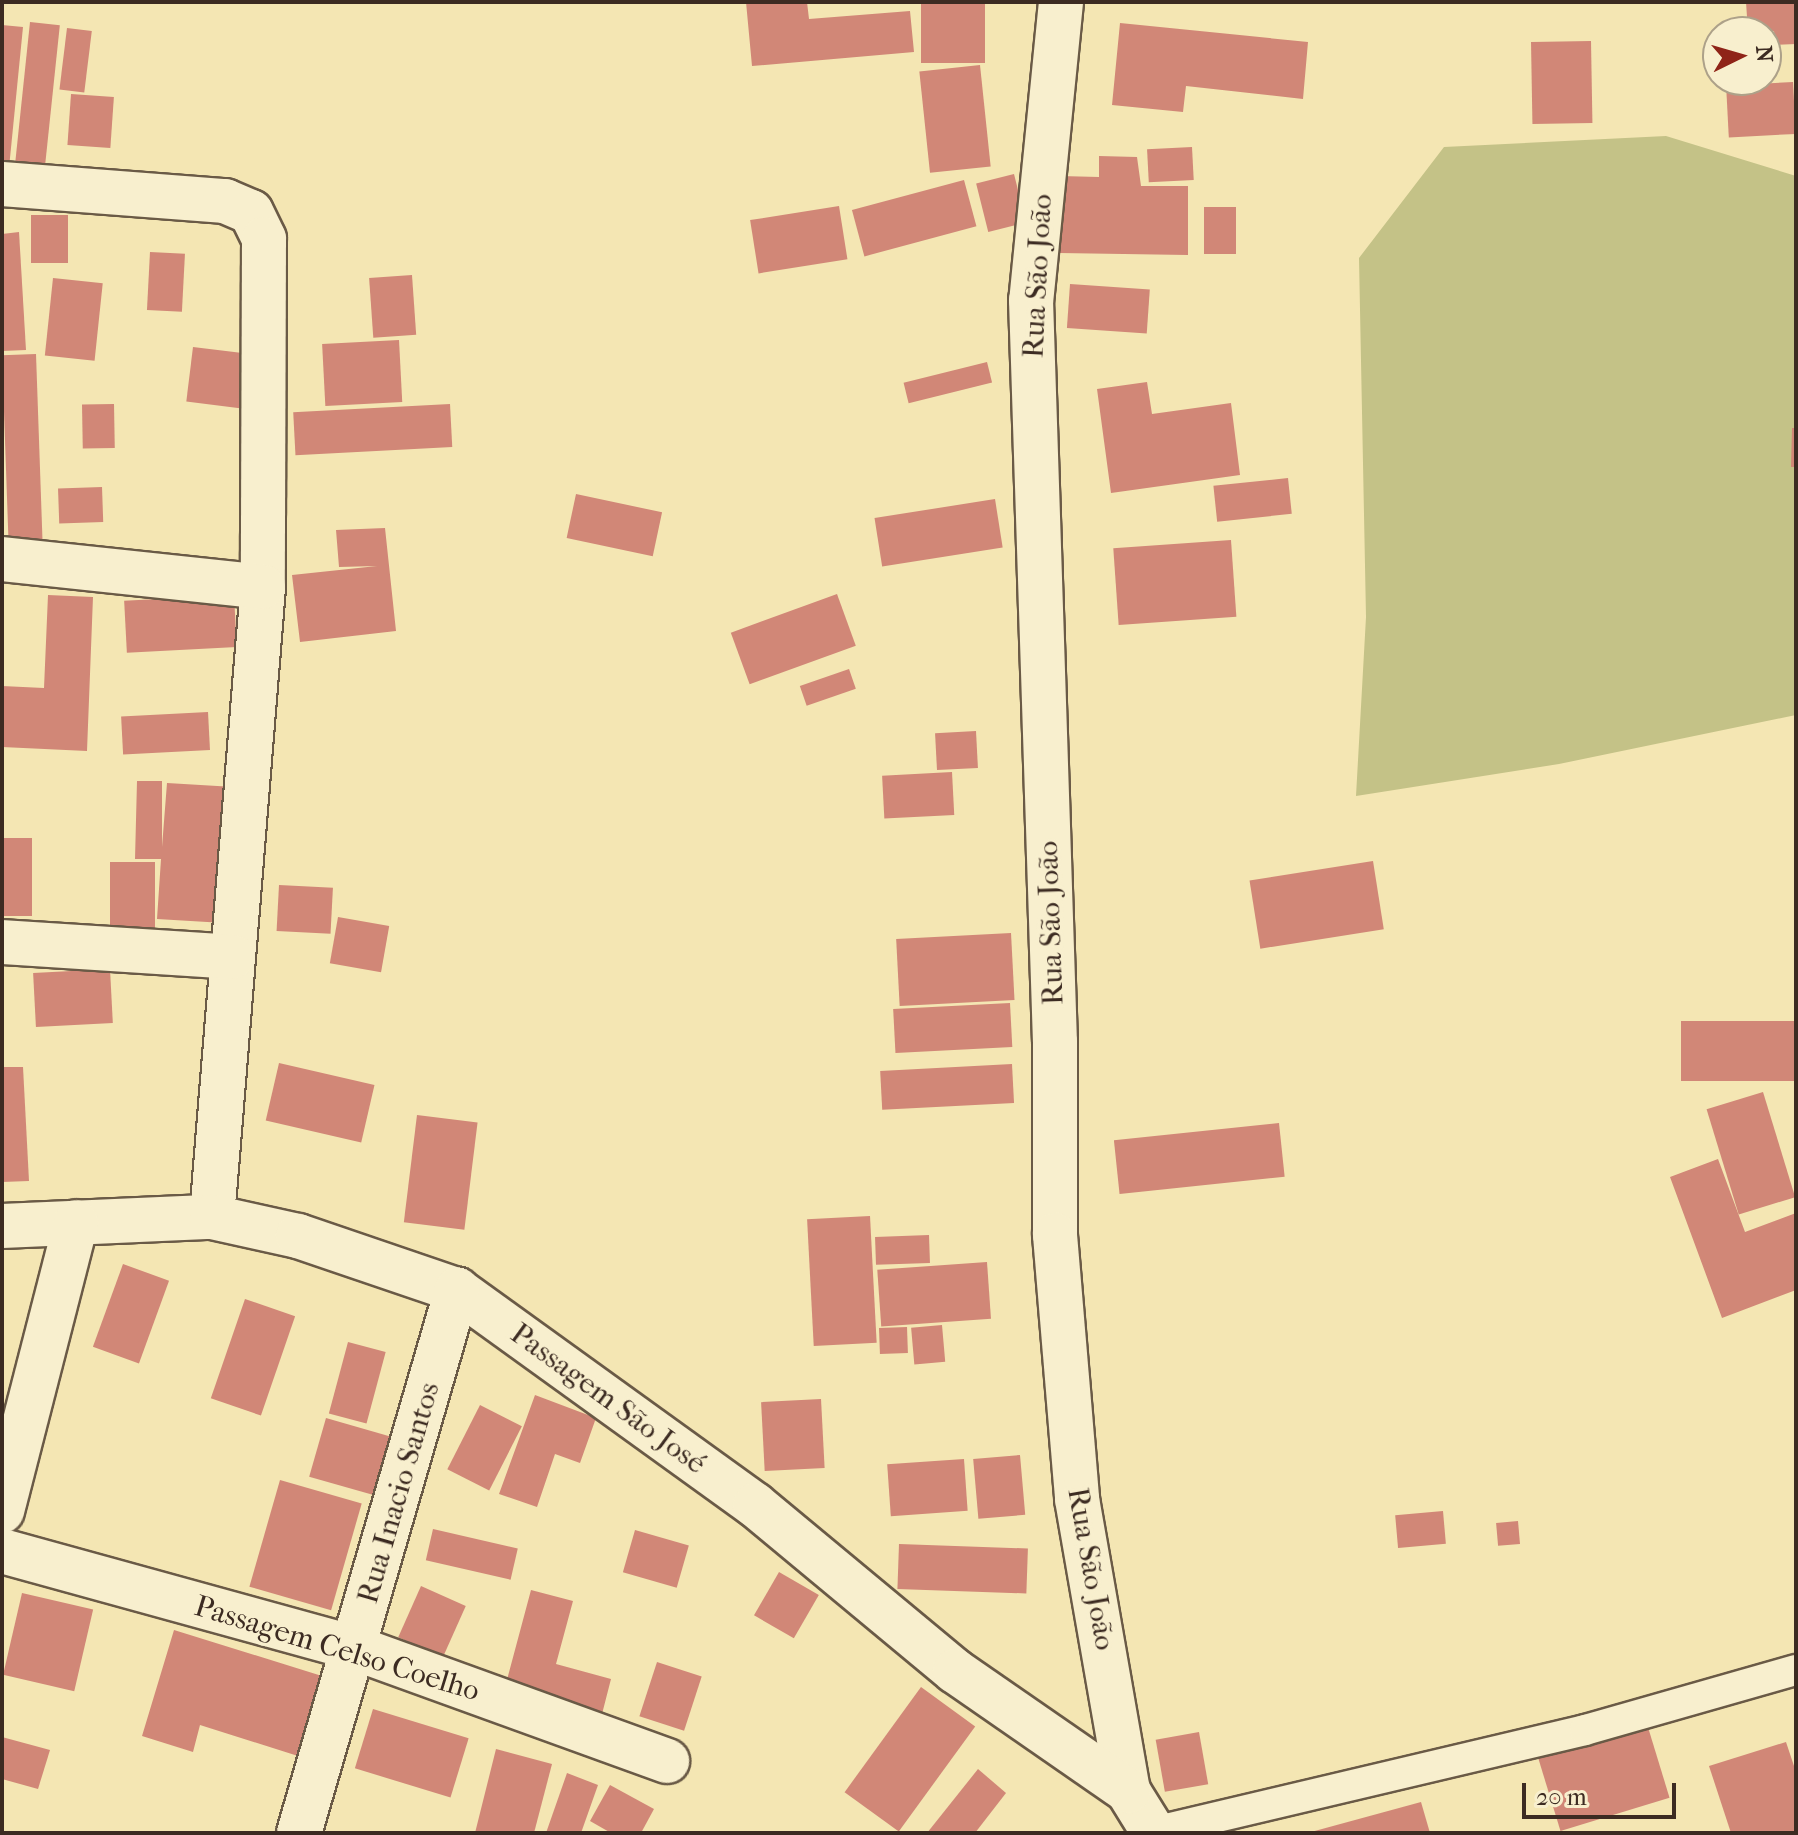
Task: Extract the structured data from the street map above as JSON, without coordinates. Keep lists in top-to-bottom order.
{
  "streets": {
    "street": [
      "Rua São João",
      "Passagem São José",
      "Rua Inacio Santos",
      "Passagem Celso Coelho"
    ]
  },
  "crossings": [
    ["Rua São João", "Passagem São José"],
    ["Passagem São José", "Rua Inacio Santos"],
    ["Rua Inacio Santos", "Passagem Celso Coelho"]
  ],
  "scale_bar": "20 m",
  "north": "right"
}
